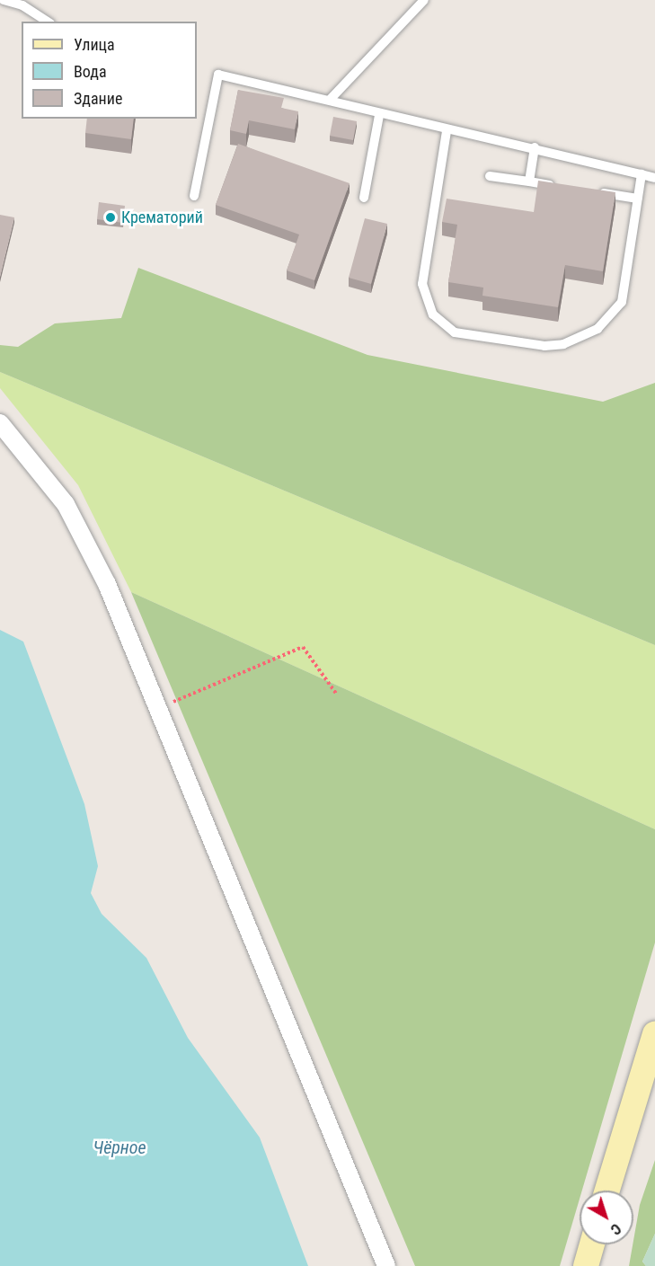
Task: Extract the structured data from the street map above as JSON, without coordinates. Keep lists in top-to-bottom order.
{
  "water": ["Чёрное"],
  "places": ["Крематорий"],
  "legend": ["Улица", "Вода", "Здание"],
  "north": "bottom right"
}
